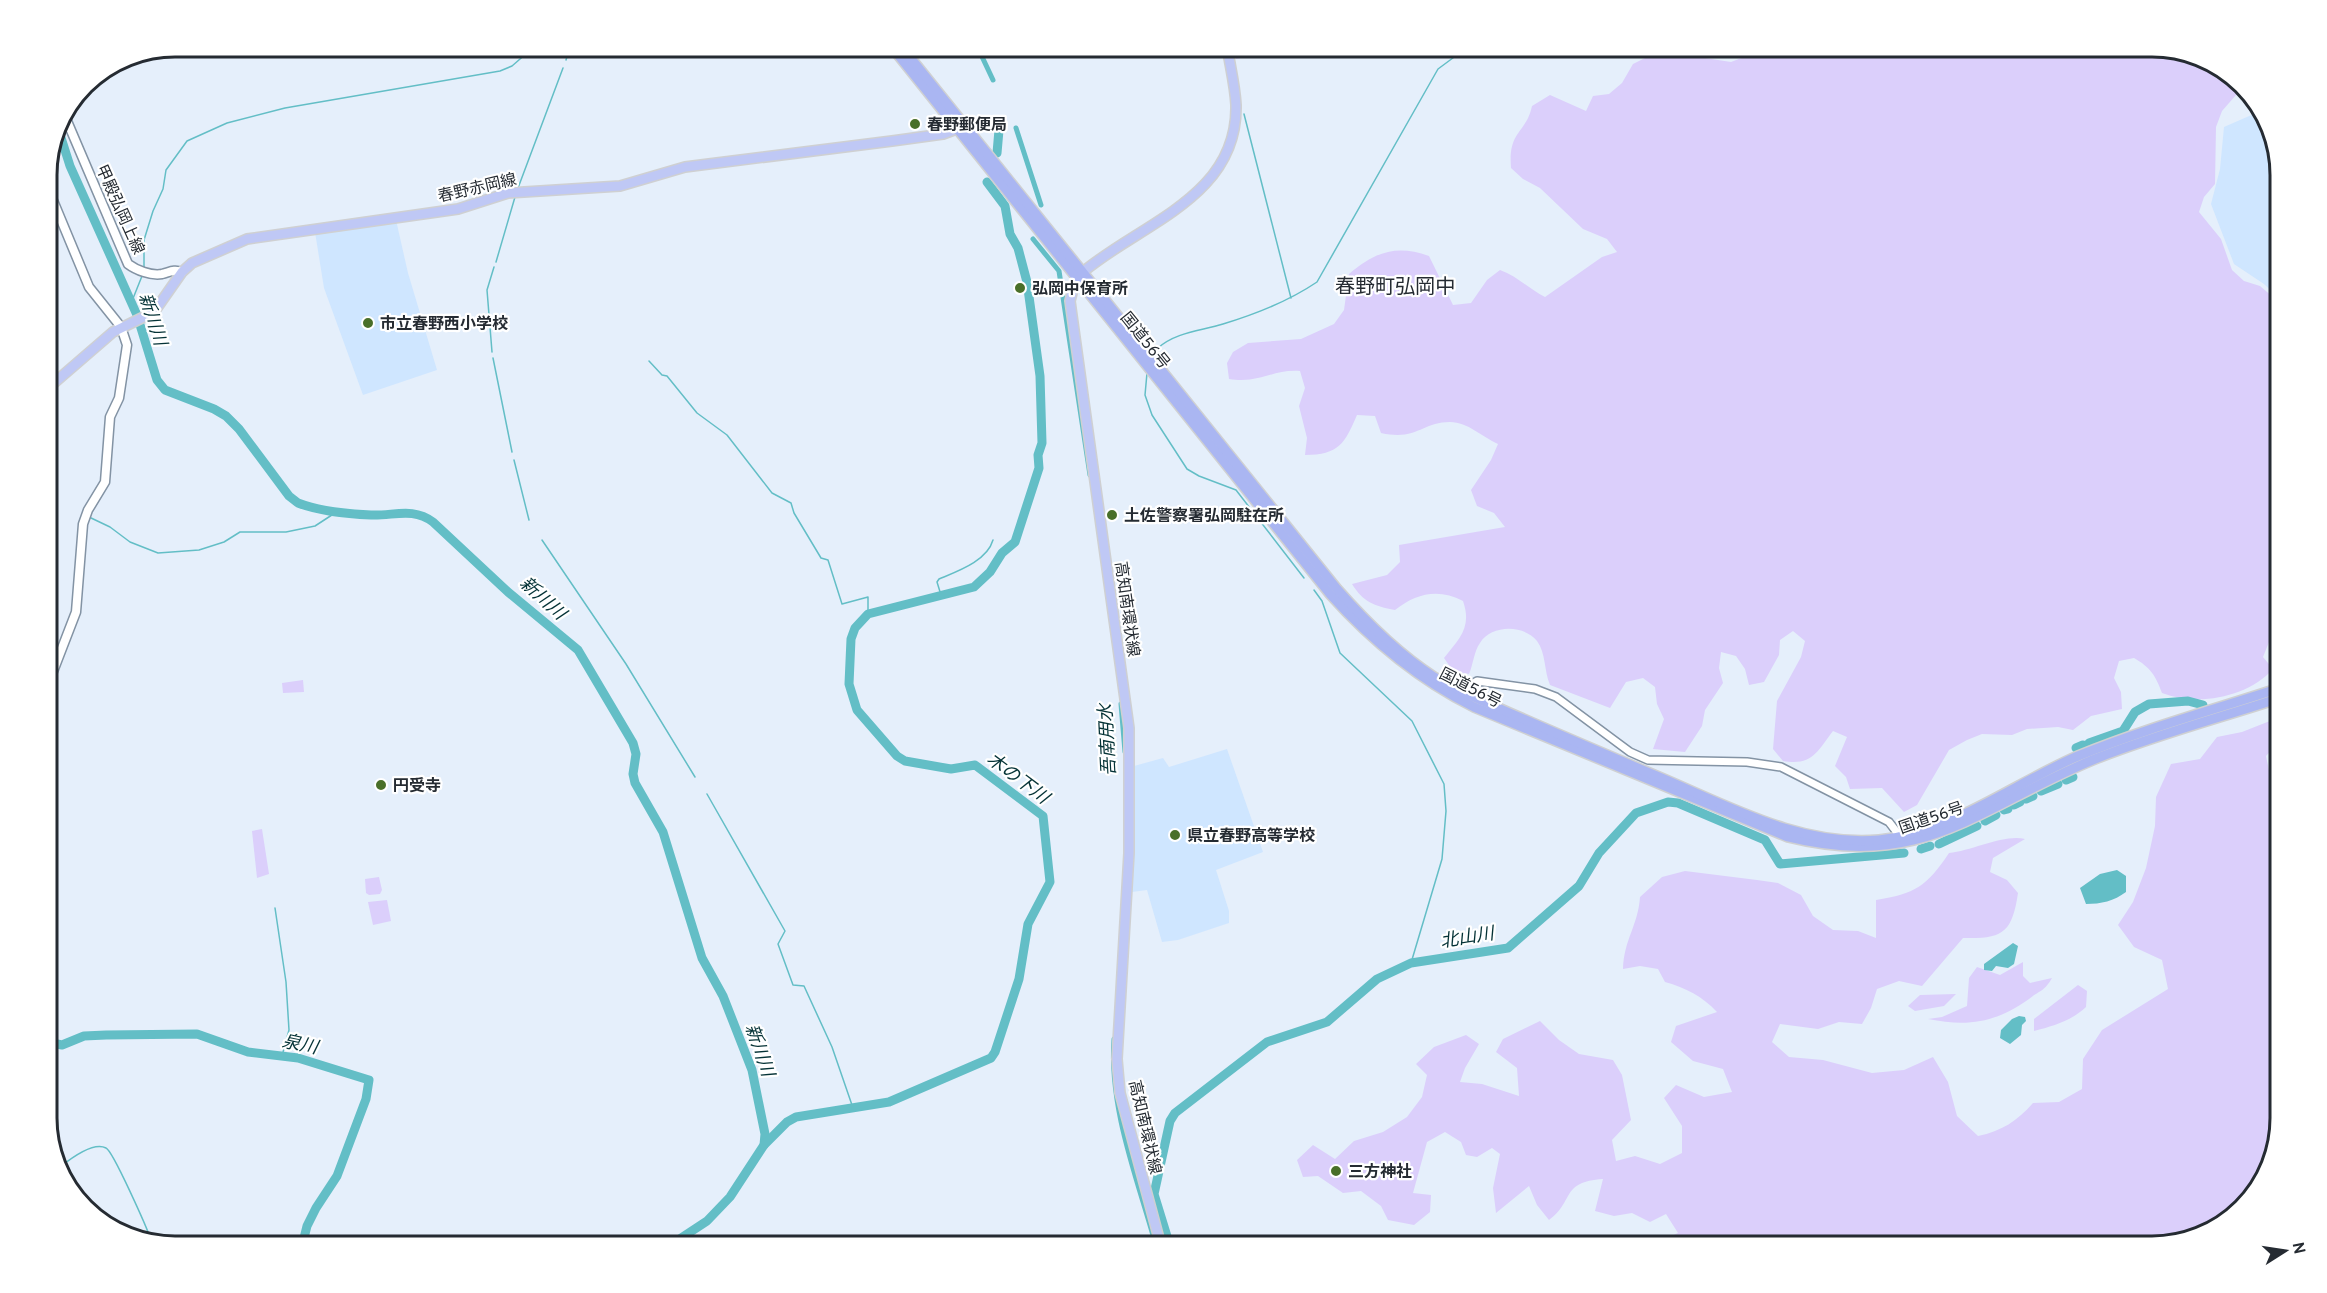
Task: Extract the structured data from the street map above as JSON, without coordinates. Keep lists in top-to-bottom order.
{
  "streets": {
    "highway": ["国道56号"],
    "main road": ["春野赤岡線", "甲殿弘岡上線", "高知南環状線"]
  },
  "crossings": [
    ["春野赤岡線", "甲殿弘岡上線"],
    ["春野赤岡線", "国道56号"],
    ["国道56号", "高知南環状線"]
  ],
  "districts": ["春野町弘岡中"],
  "water": [
    "新川川",
    "吾南用水",
    "木の下川",
    "北山川",
    "泉川"
  ],
  "places": [
    "春野郵便局",
    "弘岡中保育所",
    "市立春野西小学校",
    "土佐警察署弘岡駐在所",
    "円受寺",
    "県立春野高等学校",
    "三方神社"
  ],
  "north": "right"
}
